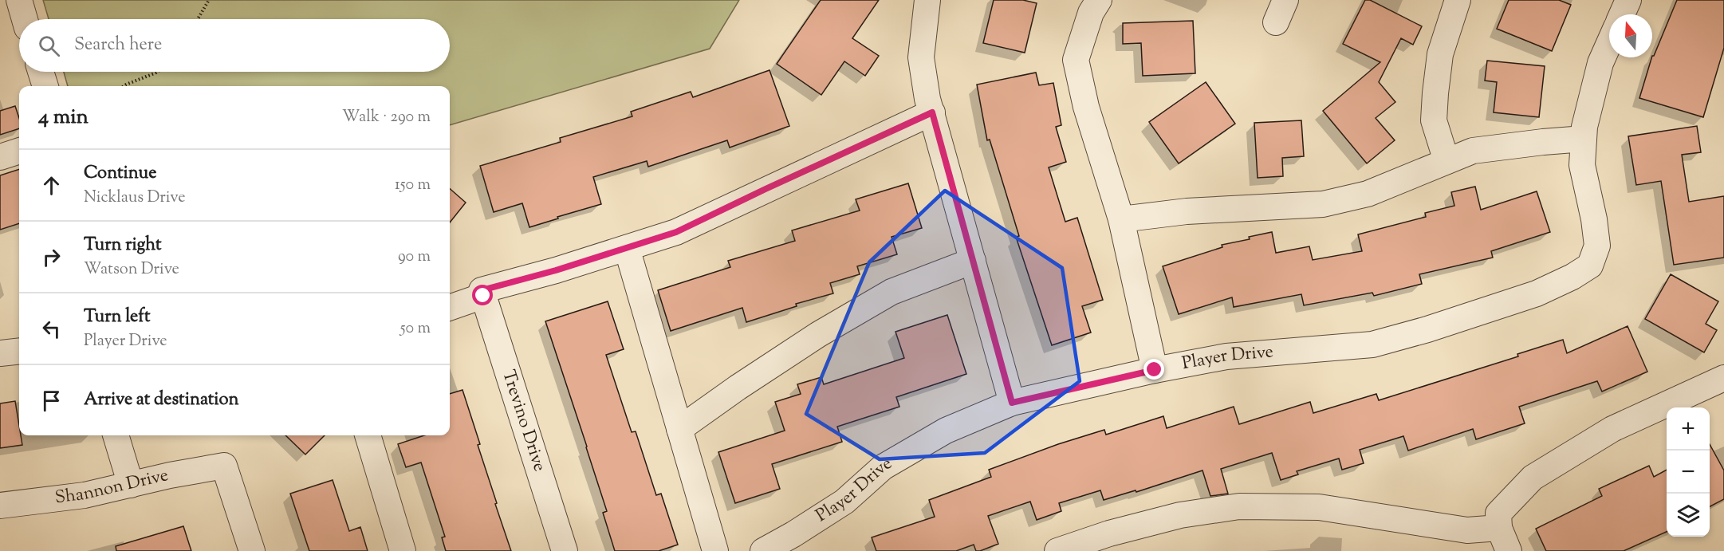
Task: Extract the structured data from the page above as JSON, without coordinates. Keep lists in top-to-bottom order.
{
  "streets": {
    "street": ["Player Drive", "Trevino Drive", "Shannon Drive"]
  },
  "north": "top",
  "page": {
    "search": "Search here",
    "heading": ["4 min", "Walk · 290 m"],
    "list": [
      ["Continue", "Nicklaus Drive", "150 m"],
      ["Turn right", "Watson Drive", "90 m"],
      ["Turn left", "Player Drive", "50 m"],
      "Arrive at destination"
    ],
    "map_buttons": ["+", "−"]
  }
}
